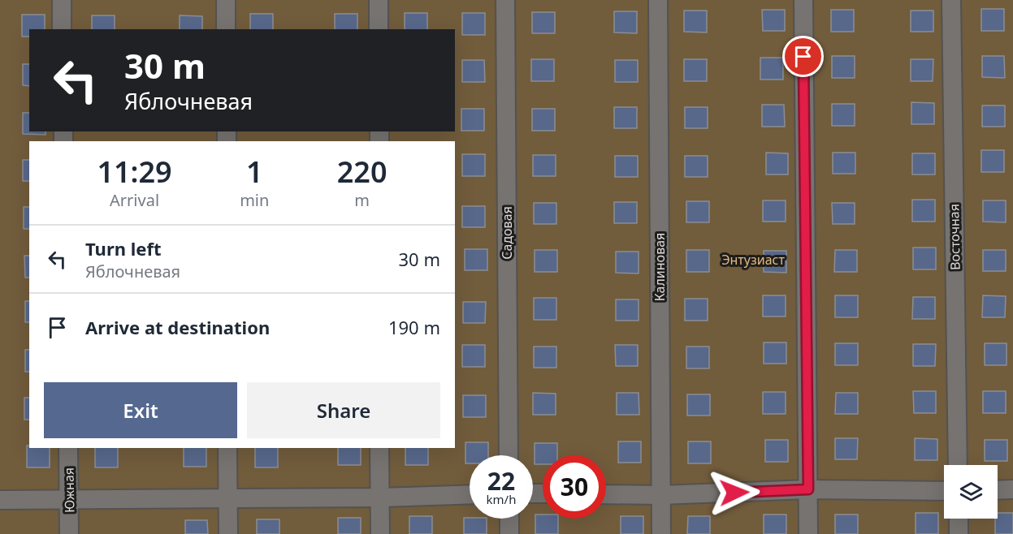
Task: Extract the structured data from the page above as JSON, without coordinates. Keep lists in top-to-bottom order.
{
  "streets": {
    "street": [
      "Садовая",
      "Восточная",
      "Калиновая",
      "Южная"
    ]
  },
  "parks": ["Энтузиаст"],
  "page": {
    "turn": ["30 m", "Яблочневая"],
    "eta": [
      "11:29",
      "Arrival",
      "1",
      "min",
      "220",
      "m"
    ],
    "list": [
      {
        "name": "Turn left",
        "note": "Яблочневая",
        "value": "30 m"
      },
      {
        "name": "Arrive at destination",
        "value": "190 m"
      }
    ],
    "buttons": ["Exit", "Share"],
    "speed": "22 km/h",
    "limit": "30"
  }
}
